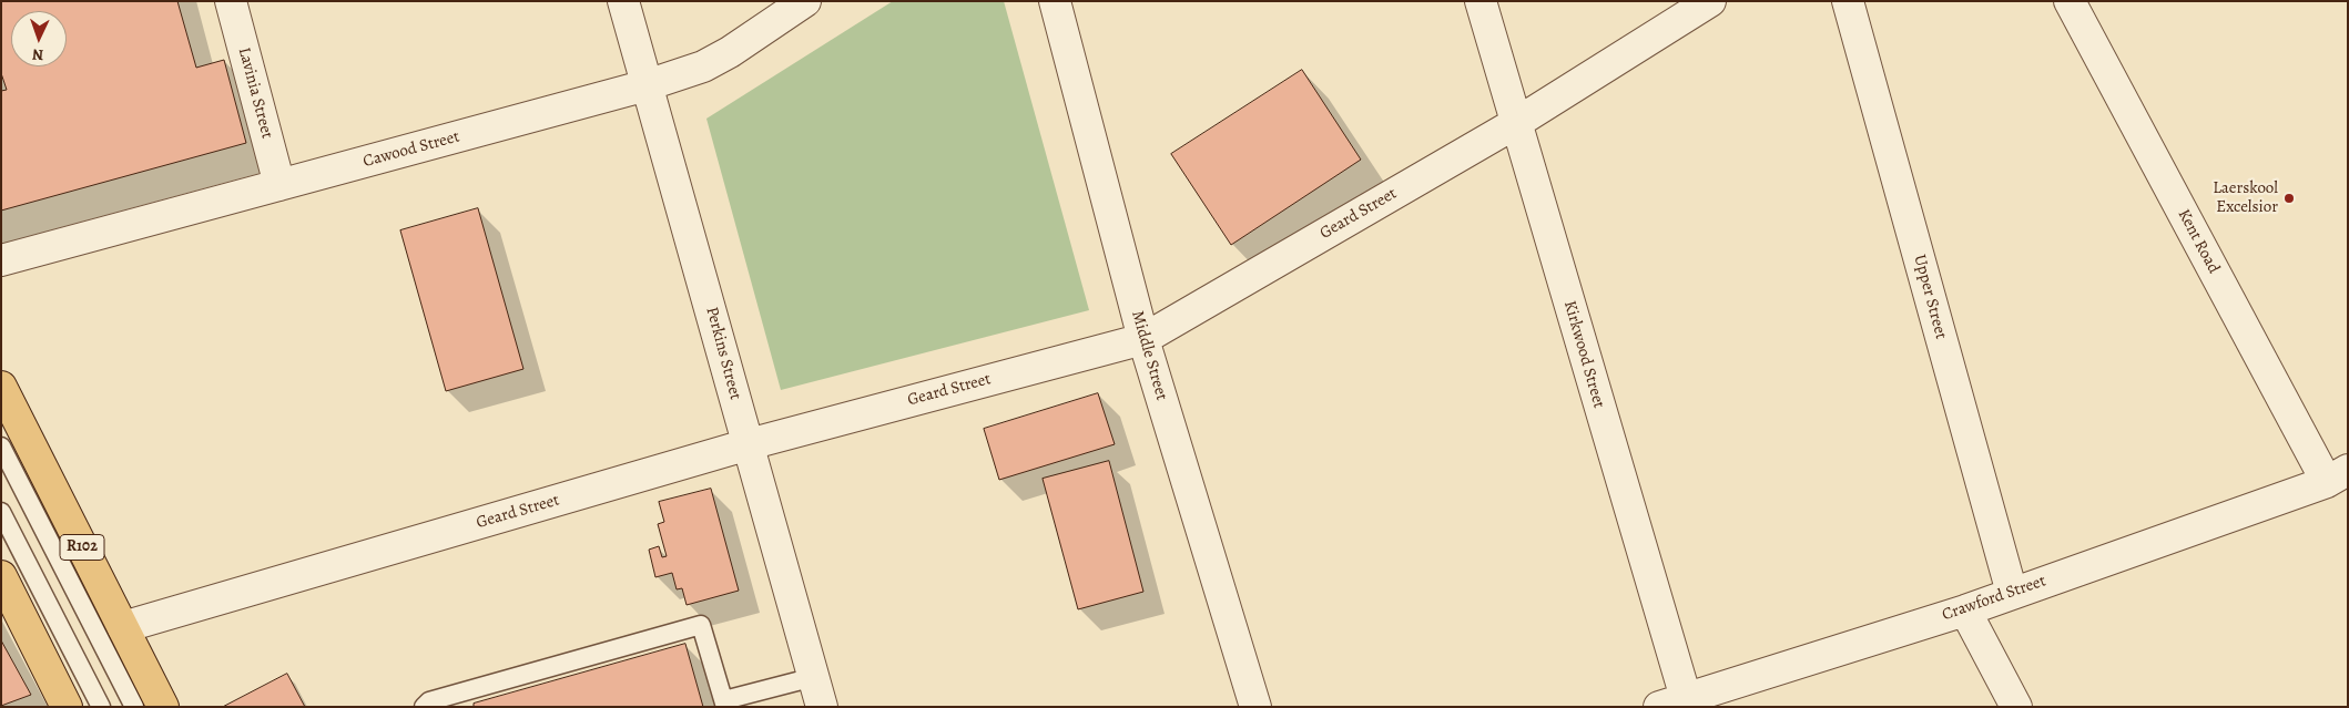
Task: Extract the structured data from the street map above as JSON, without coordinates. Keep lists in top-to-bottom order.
{
  "streets": {
    "main road": ["R102"],
    "street": [
      "Lavinia Street",
      "Cawood Street",
      "Geard Street",
      "Kent Road",
      "Upper Street",
      "Perkins Street",
      "Kirkwood Street",
      "Middle Street",
      "Crawford Street"
    ]
  },
  "crossings": [
    ["Lavinia Street", "Cawood Street"],
    ["Cawood Street", "Perkins Street"],
    ["Geard Street", "Perkins Street"],
    ["Geard Street", "Kirkwood Street"],
    ["Geard Street", "Middle Street"],
    ["Geard Street", "R102"],
    ["Kent Road", "Crawford Street"],
    ["Upper Street", "Crawford Street"],
    ["Kirkwood Street", "Crawford Street"]
  ],
  "places": ["Laerskool Excelsior"],
  "north": "bottom"
}
